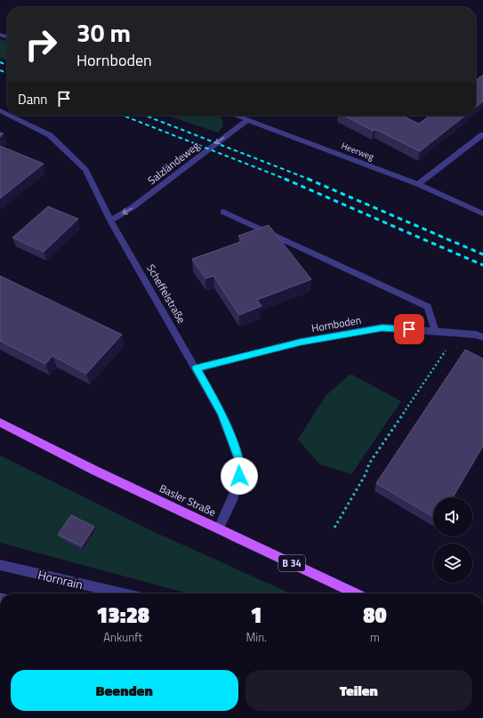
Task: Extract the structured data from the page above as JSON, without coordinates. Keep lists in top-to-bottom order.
{
  "streets": {
    "main road": ["Basler Straße", "B 34"],
    "street": [
      "Heerweg",
      "Salzländeweg",
      "Scheffelstraße",
      "Hornboden",
      "Hornrain"
    ]
  },
  "crossings": [
    ["Heerweg", "Salzländeweg"],
    ["Salzländeweg", "Scheffelstraße"],
    ["Scheffelstraße", "Hornboden"],
    ["Scheffelstraße", "Basler Straße"]
  ],
  "one_way": ["Salzländeweg"],
  "page": {
    "turn": ["30 m", "Hornboden"],
    "then": "Dann",
    "eta": [
      "13:28",
      "Ankunft",
      "1",
      "Min.",
      "80",
      "m"
    ],
    "buttons": ["Beenden", "Teilen"]
  }
}
